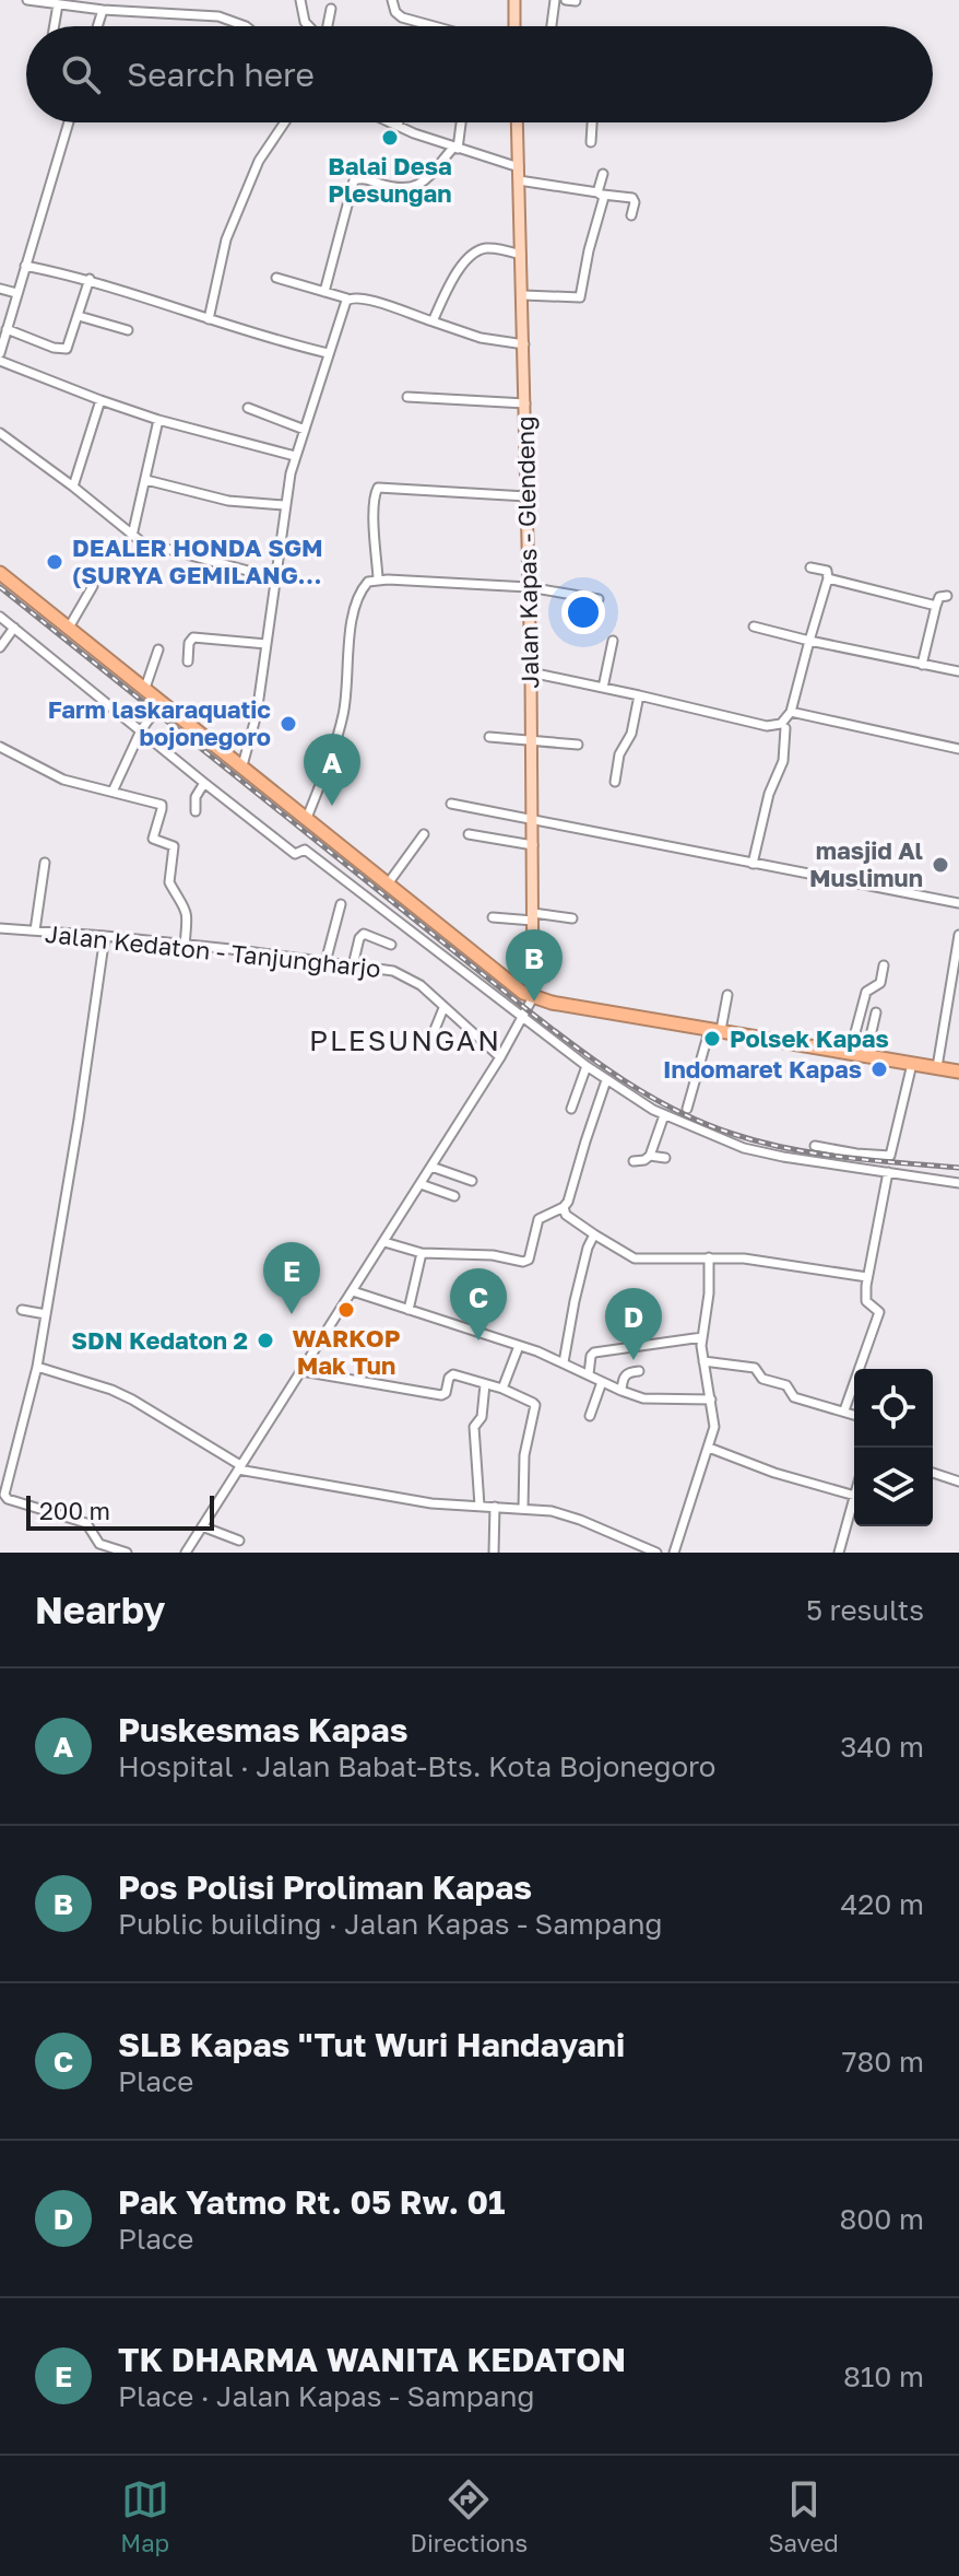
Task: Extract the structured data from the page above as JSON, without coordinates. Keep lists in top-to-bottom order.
{
  "streets": {
    "main road": ["Jalan Kapas - Glendeng"],
    "street": ["Jalan Kedaton - Tanjungharjo"]
  },
  "districts": ["PLESUNGAN"],
  "places": [
    "Balai Desa Plesungan",
    "DEALER HONDA SGM (SURYA GEMILANG…",
    "Farm laskaraquatic bojonegoro",
    "masjid Al Muslimun",
    "Polsek Kapas",
    "Indomaret Kapas",
    "WARKOP Mak Tun",
    "SDN Kedaton 2"
  ],
  "scale_bar": "200 m",
  "page": {
    "search": "Search here",
    "pins": [
      "A",
      "B",
      "E",
      "C",
      "D"
    ],
    "scale": "200 m",
    "heading": ["Nearby", "5 results"],
    "list": [
      {
        "mark": "A",
        "name": "Puskesmas Kapas",
        "note": "Hospital · Jalan Babat-Bts. Kota Bojonegoro",
        "value": "340 m"
      },
      {
        "mark": "B",
        "name": "Pos Polisi Proliman Kapas",
        "note": "Public building · Jalan Kapas - Sampang",
        "value": "420 m"
      },
      {
        "mark": "C",
        "name": "SLB Kapas \"Tut Wuri Handayani",
        "note": "Place",
        "value": "780 m"
      },
      {
        "mark": "D",
        "name": "Pak Yatmo Rt. 05 Rw. 01",
        "note": "Place",
        "value": "800 m"
      },
      {
        "mark": "E",
        "name": "TK DHARMA WANITA KEDATON",
        "note": "Place · Jalan Kapas - Sampang",
        "value": "810 m"
      }
    ],
    "nav": ["Map", "Directions", "Saved"]
  }
}
